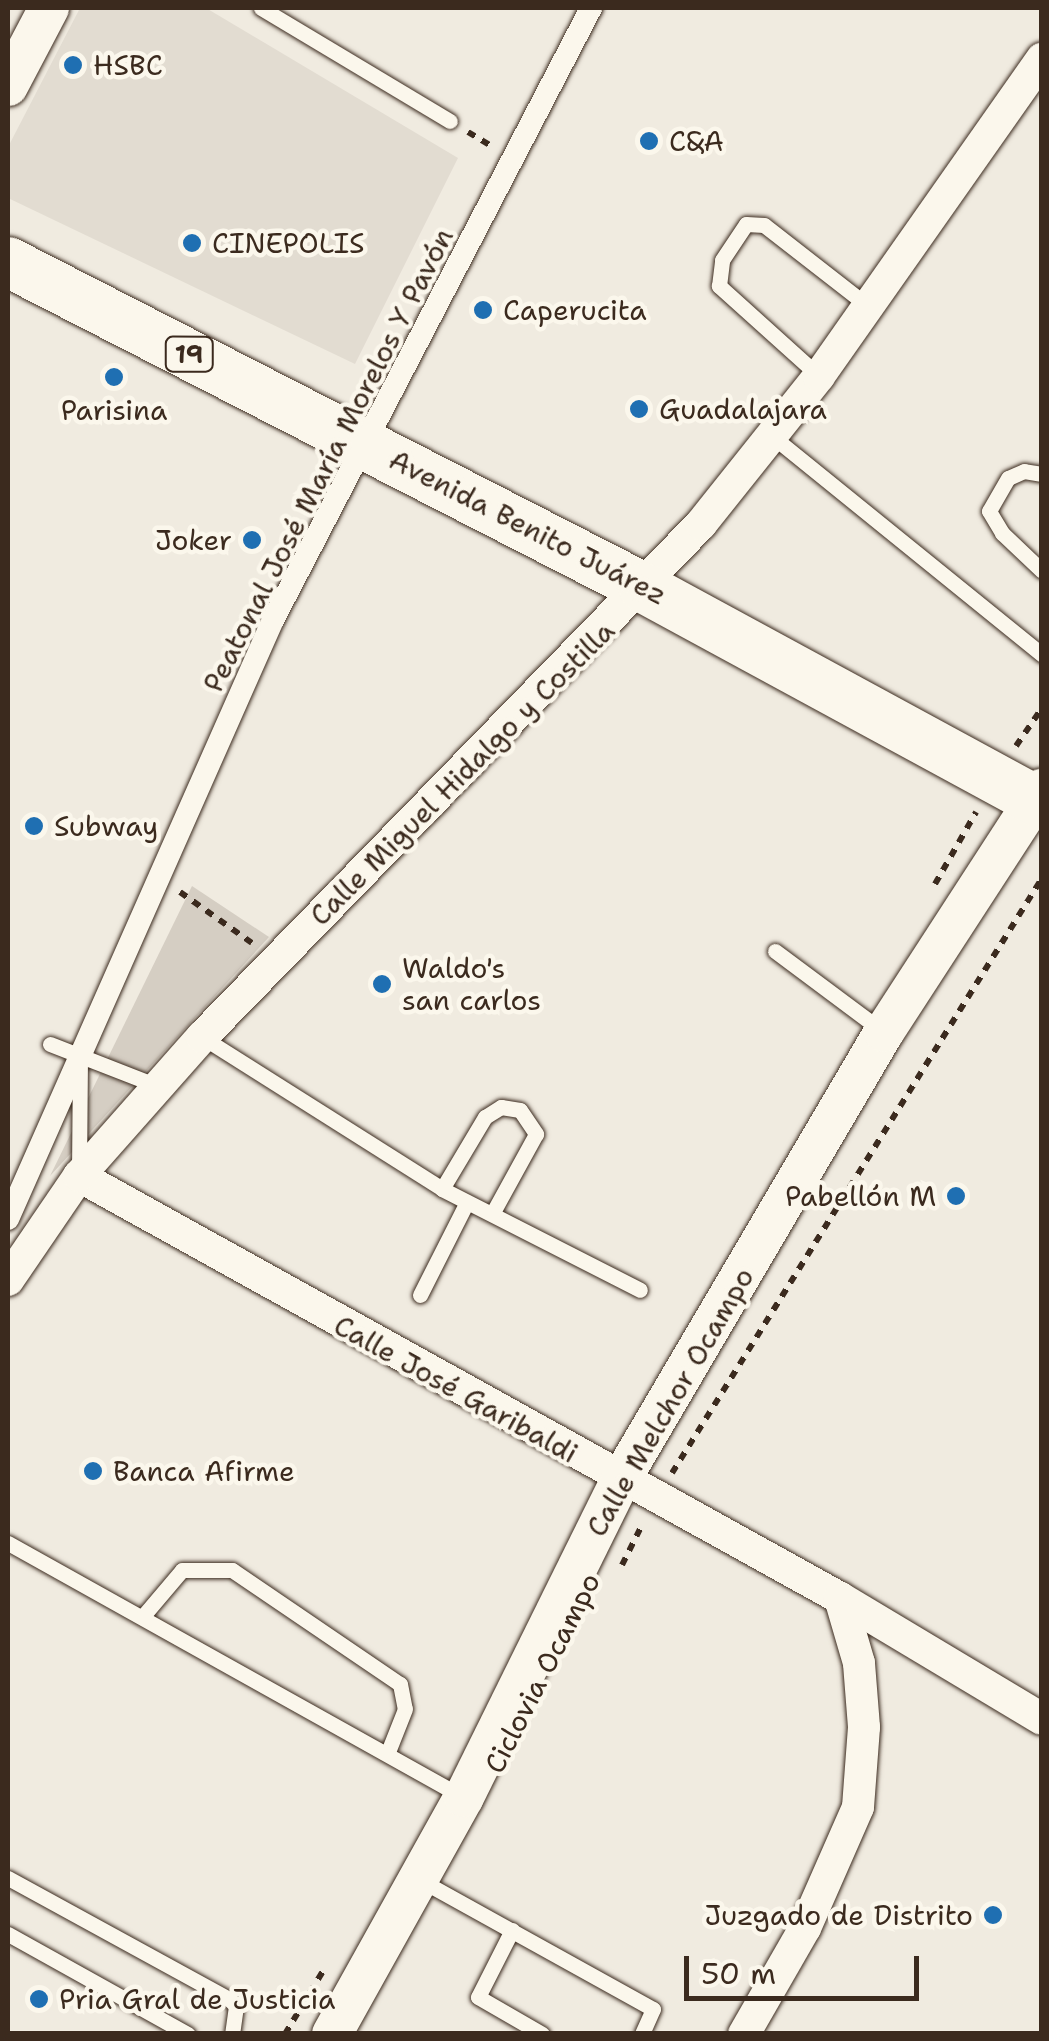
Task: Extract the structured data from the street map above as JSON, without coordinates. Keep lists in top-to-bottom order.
{
  "streets": {
    "main road": ["19", "Avenida Benito Juárez"],
    "street": [
      "Peatonal José María Morelos Y Pavón",
      "Calle Miguel Hidalgo y Costilla",
      "Calle José Garibaldi",
      "Calle Melchor Ocampo"
    ],
    "path": ["Ciclovia Ocampo"]
  },
  "crossings": [
    ["Peatonal José María Morelos Y Pavón", "Avenida Benito Juárez"],
    ["Avenida Benito Juárez", "Calle Miguel Hidalgo y Costilla"],
    ["Avenida Benito Juárez", "Calle Melchor Ocampo"],
    ["Calle Miguel Hidalgo y Costilla", "Calle José Garibaldi"],
    ["Calle José Garibaldi", "Calle Melchor Ocampo"],
    ["Calle José Garibaldi", "Ciclovia Ocampo"]
  ],
  "places": [
    "HSBC",
    "C&A",
    "CINEPOLIS",
    "Caperucita",
    "Parisina",
    "Guadalajara",
    "Joker",
    "Subway",
    "Waldo's san carlos",
    "Pabellón M",
    "Banca Afirme",
    "Juzgado de Distrito",
    "Pria Gral de Justicia"
  ],
  "scale_bar": "50 m"
}
